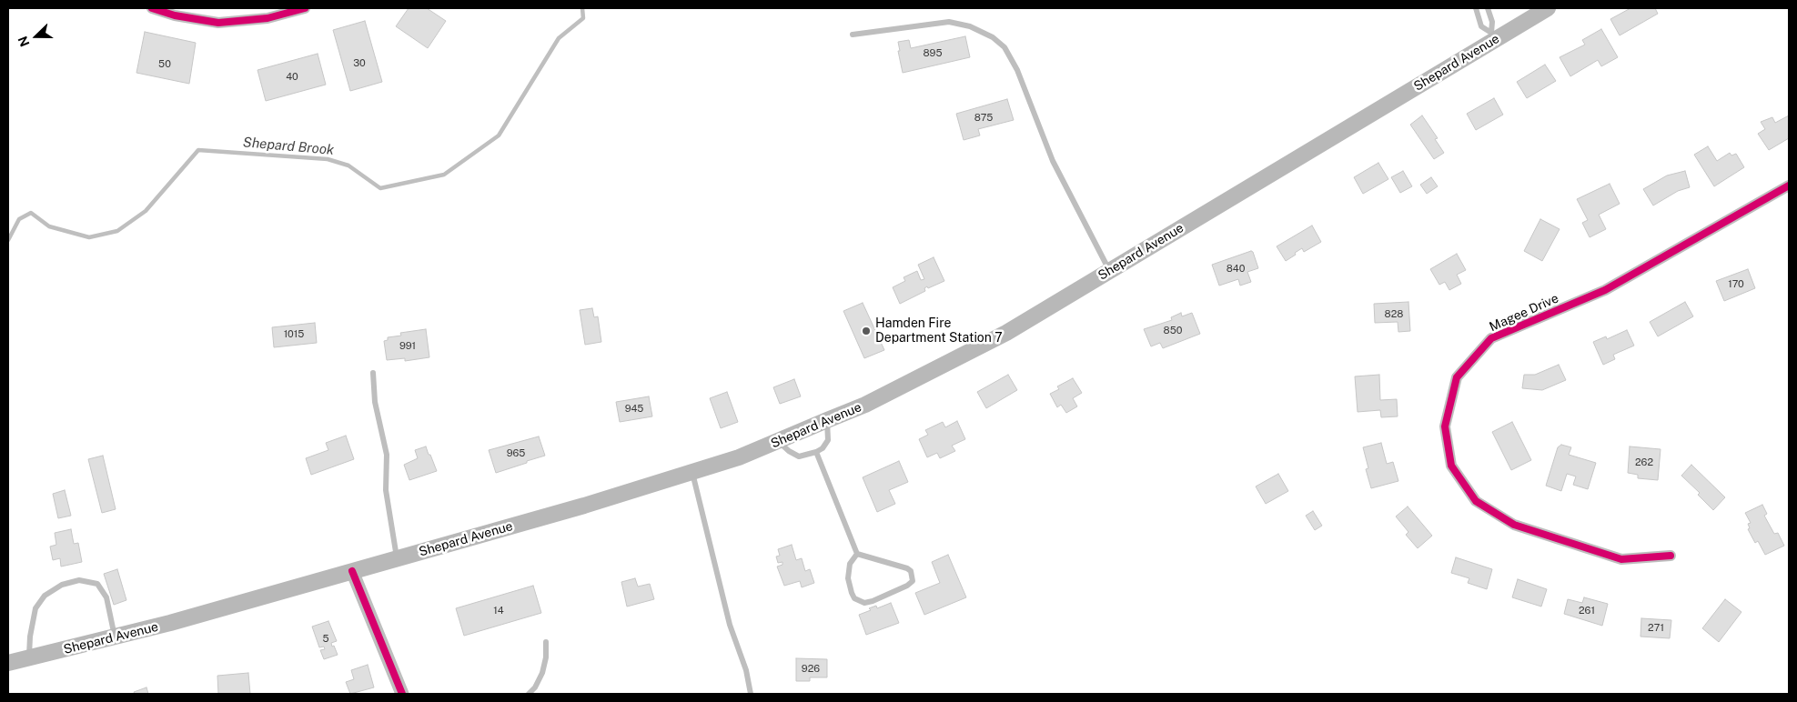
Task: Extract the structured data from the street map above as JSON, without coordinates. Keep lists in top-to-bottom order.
{
  "streets": {
    "main road": ["Shepard Avenue"],
    "street": ["Magee Drive"]
  },
  "water": ["Shepard Brook"],
  "places": ["Hamden Fire Department Station 7"],
  "house_numbers": [
    "895",
    "30",
    "50",
    "40",
    "875",
    "840",
    "170",
    "828",
    "850",
    "1015",
    "991",
    "945",
    "965",
    "262",
    "14",
    "261",
    "271",
    "5",
    "926"
  ],
  "north": "left"
}
